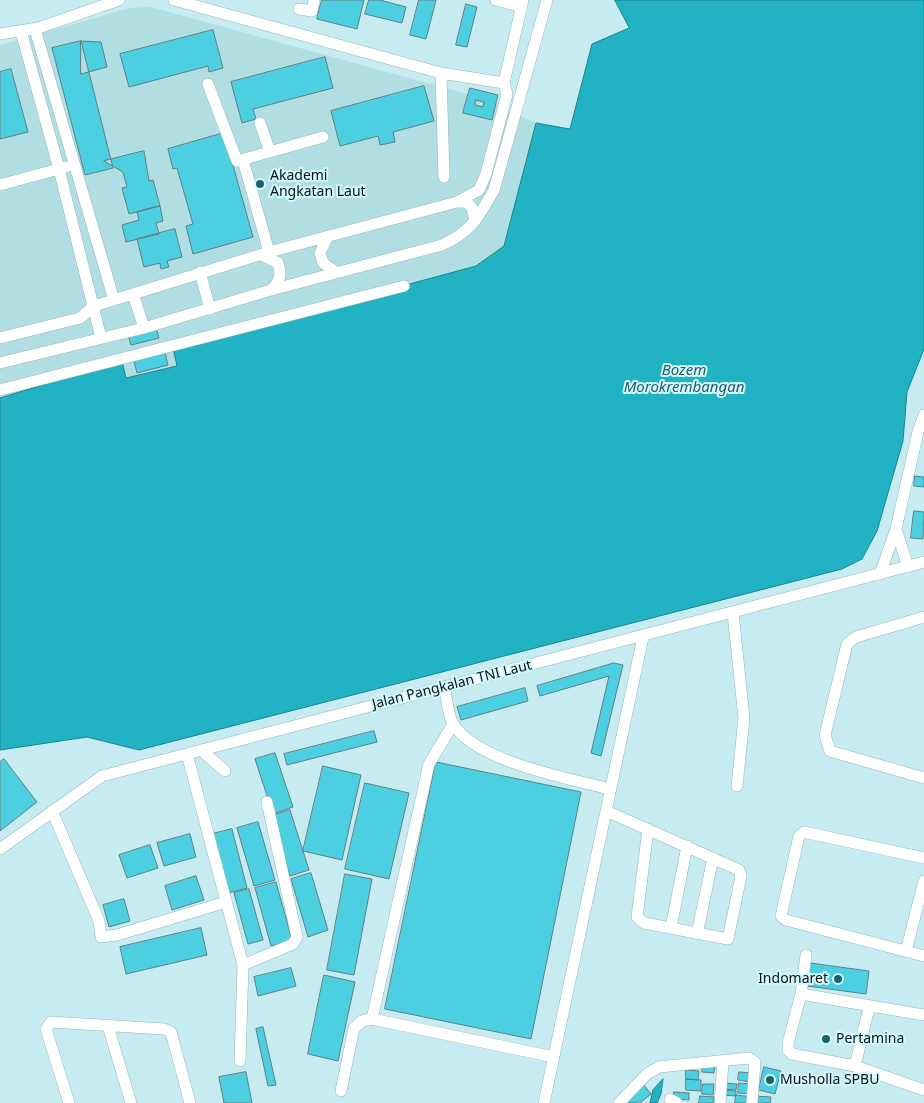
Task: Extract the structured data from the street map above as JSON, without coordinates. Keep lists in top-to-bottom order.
{
  "streets": {
    "street": ["Jalan Pangkalan TNI Laut"]
  },
  "water": ["Bozem Morokrembangan"],
  "places": [
    "Akademi Angkatan Laut",
    "Indomaret",
    "Pertamina",
    "Musholla SPBU"
  ]
}
